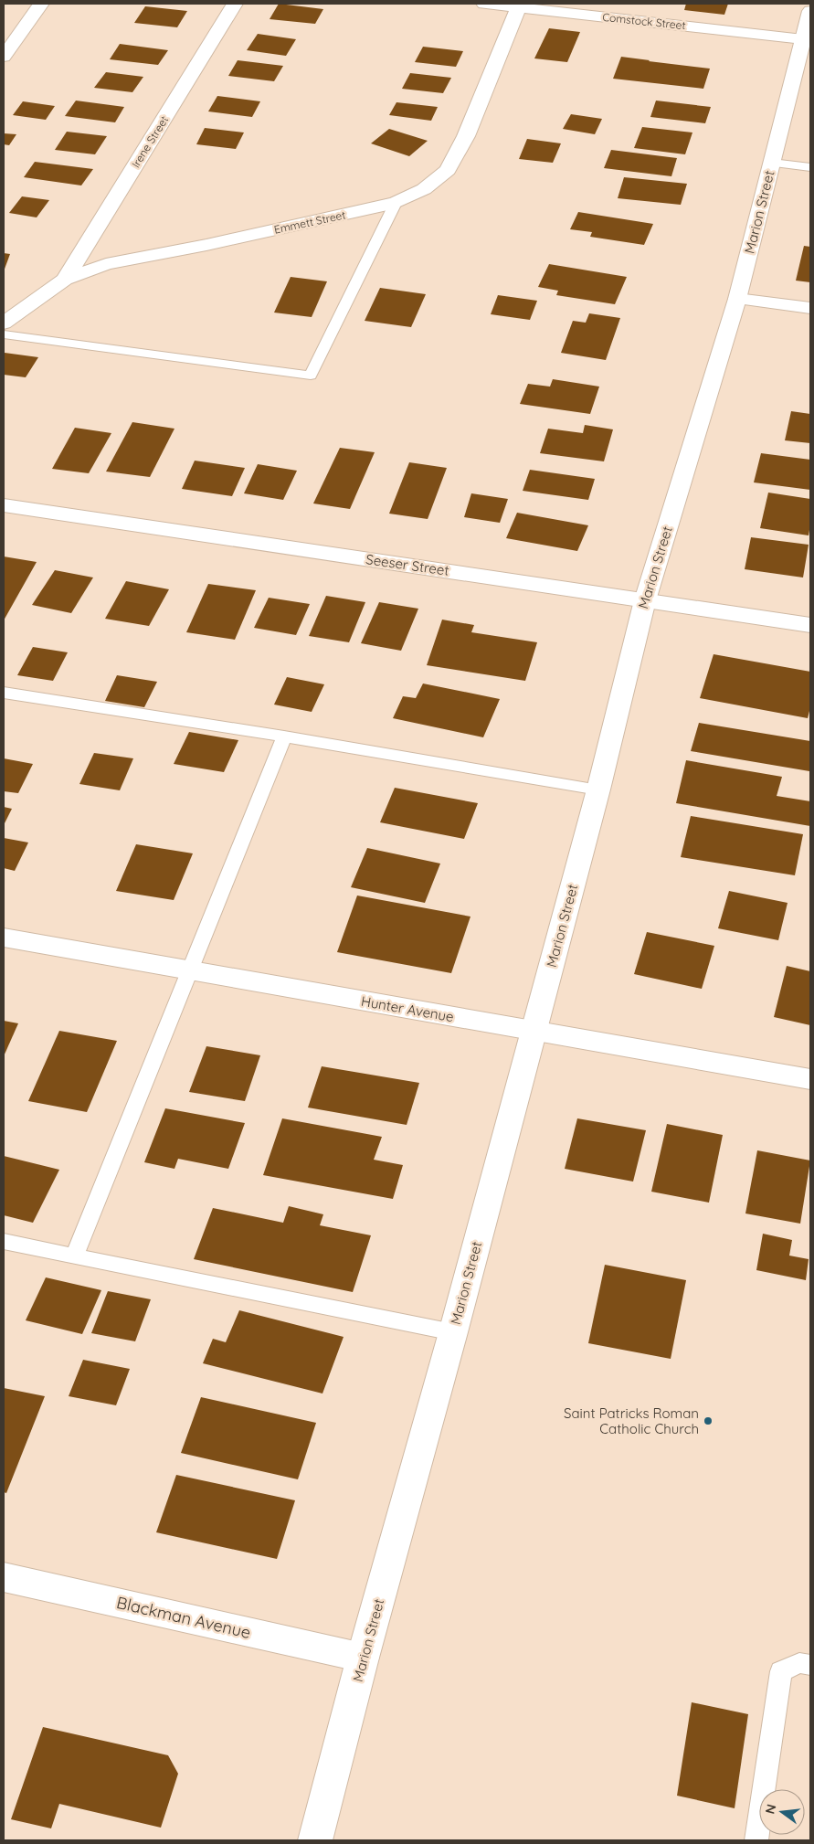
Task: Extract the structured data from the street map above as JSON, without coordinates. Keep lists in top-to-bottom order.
{
  "streets": {
    "street": [
      "Comstock Street",
      "Irene Street",
      "Marion Street",
      "Emmett Street",
      "Seeser Street",
      "Hunter Avenue",
      "Blackman Avenue"
    ]
  },
  "crossings": [
    ["Comstock Street", "Marion Street"],
    ["Comstock Street", "Emmett Street"],
    ["Irene Street", "Emmett Street"],
    ["Marion Street", "Seeser Street"],
    ["Marion Street", "Hunter Avenue"],
    ["Marion Street", "Blackman Avenue"]
  ],
  "places": ["Saint Patricks Roman Catholic Church"],
  "north": "left"
}
